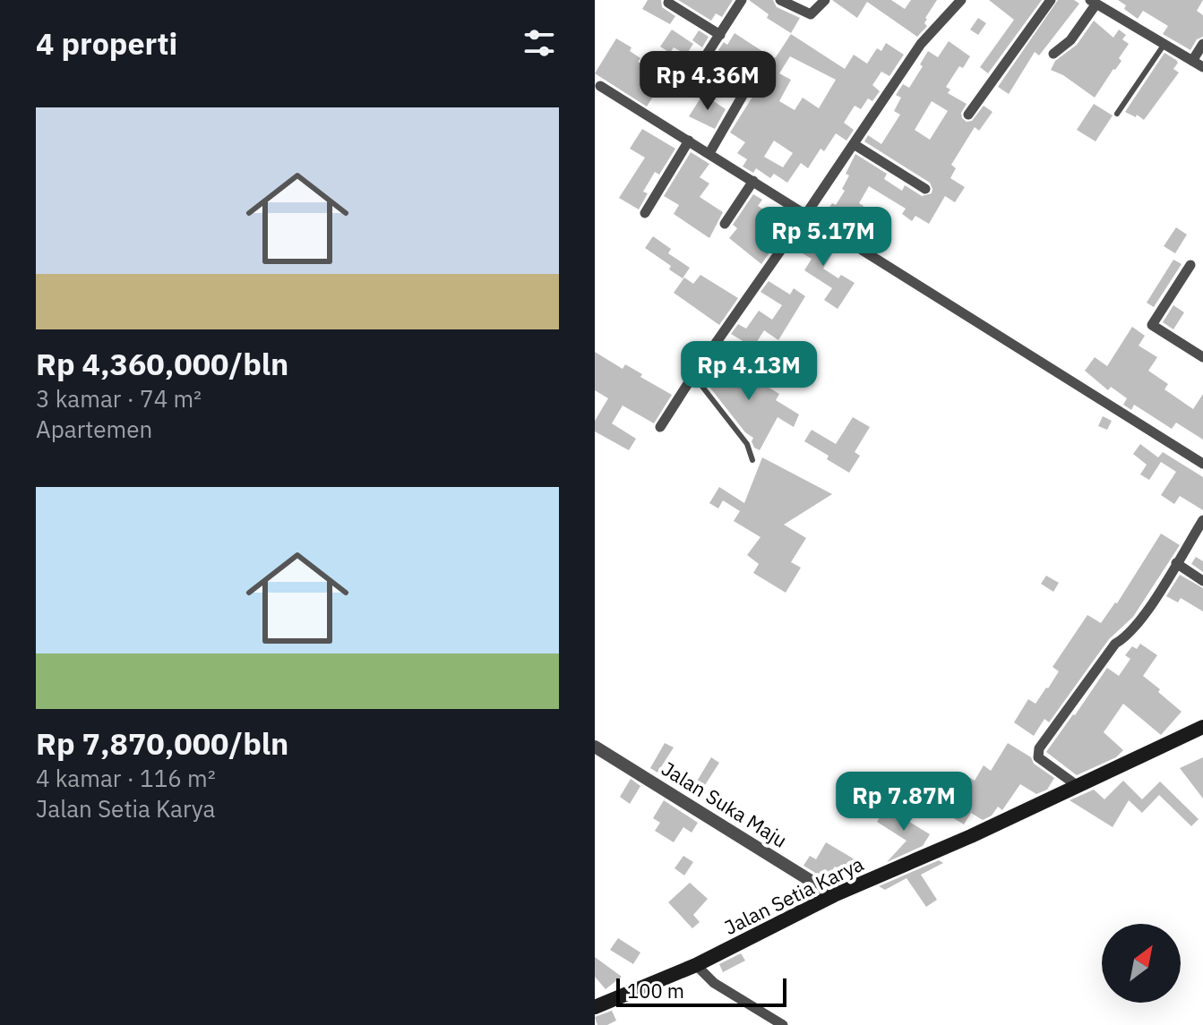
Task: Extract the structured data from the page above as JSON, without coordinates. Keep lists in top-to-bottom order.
{
  "streets": {
    "main road": ["Jalan Setia Karya"],
    "street": ["Jalan Suka Maju"]
  },
  "crossings": [
    ["Jalan Suka Maju", "Jalan Setia Karya"]
  ],
  "scale_bar": "100 m",
  "north": "top right",
  "page": {
    "heading": "4 properti",
    "price": [
      "Rp 4.36M",
      "Rp 5.17M",
      "Rp 4.13M",
      "Rp 7.87M"
    ],
    "list": [
      {
        "name": "Rp 4,360,000/bln",
        "note": "3 kamar · 74 m² · Apartemen"
      },
      {
        "name": "Rp 7,870,000/bln",
        "note": "4 kamar · 116 m² · Jalan Setia Karya"
      }
    ],
    "scale": "100 m"
  }
}
